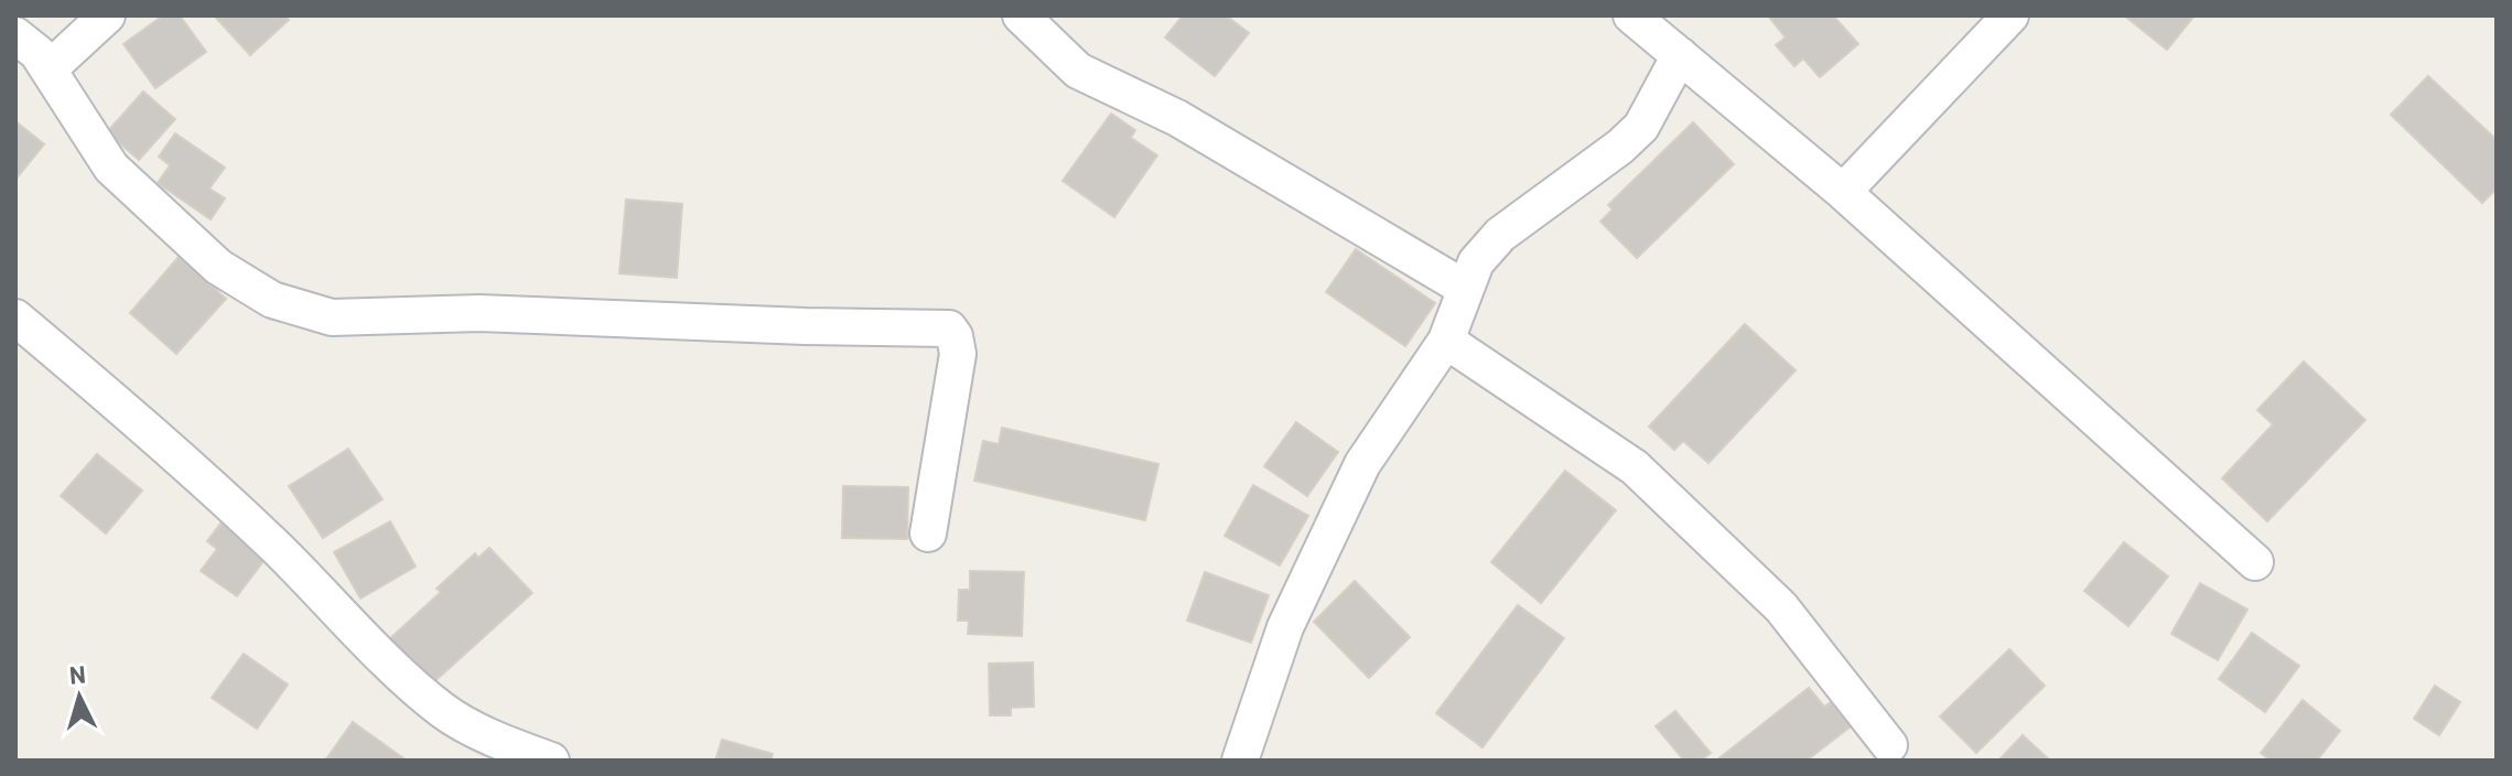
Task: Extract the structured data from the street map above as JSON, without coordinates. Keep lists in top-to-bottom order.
{
  "north": "top"
}
